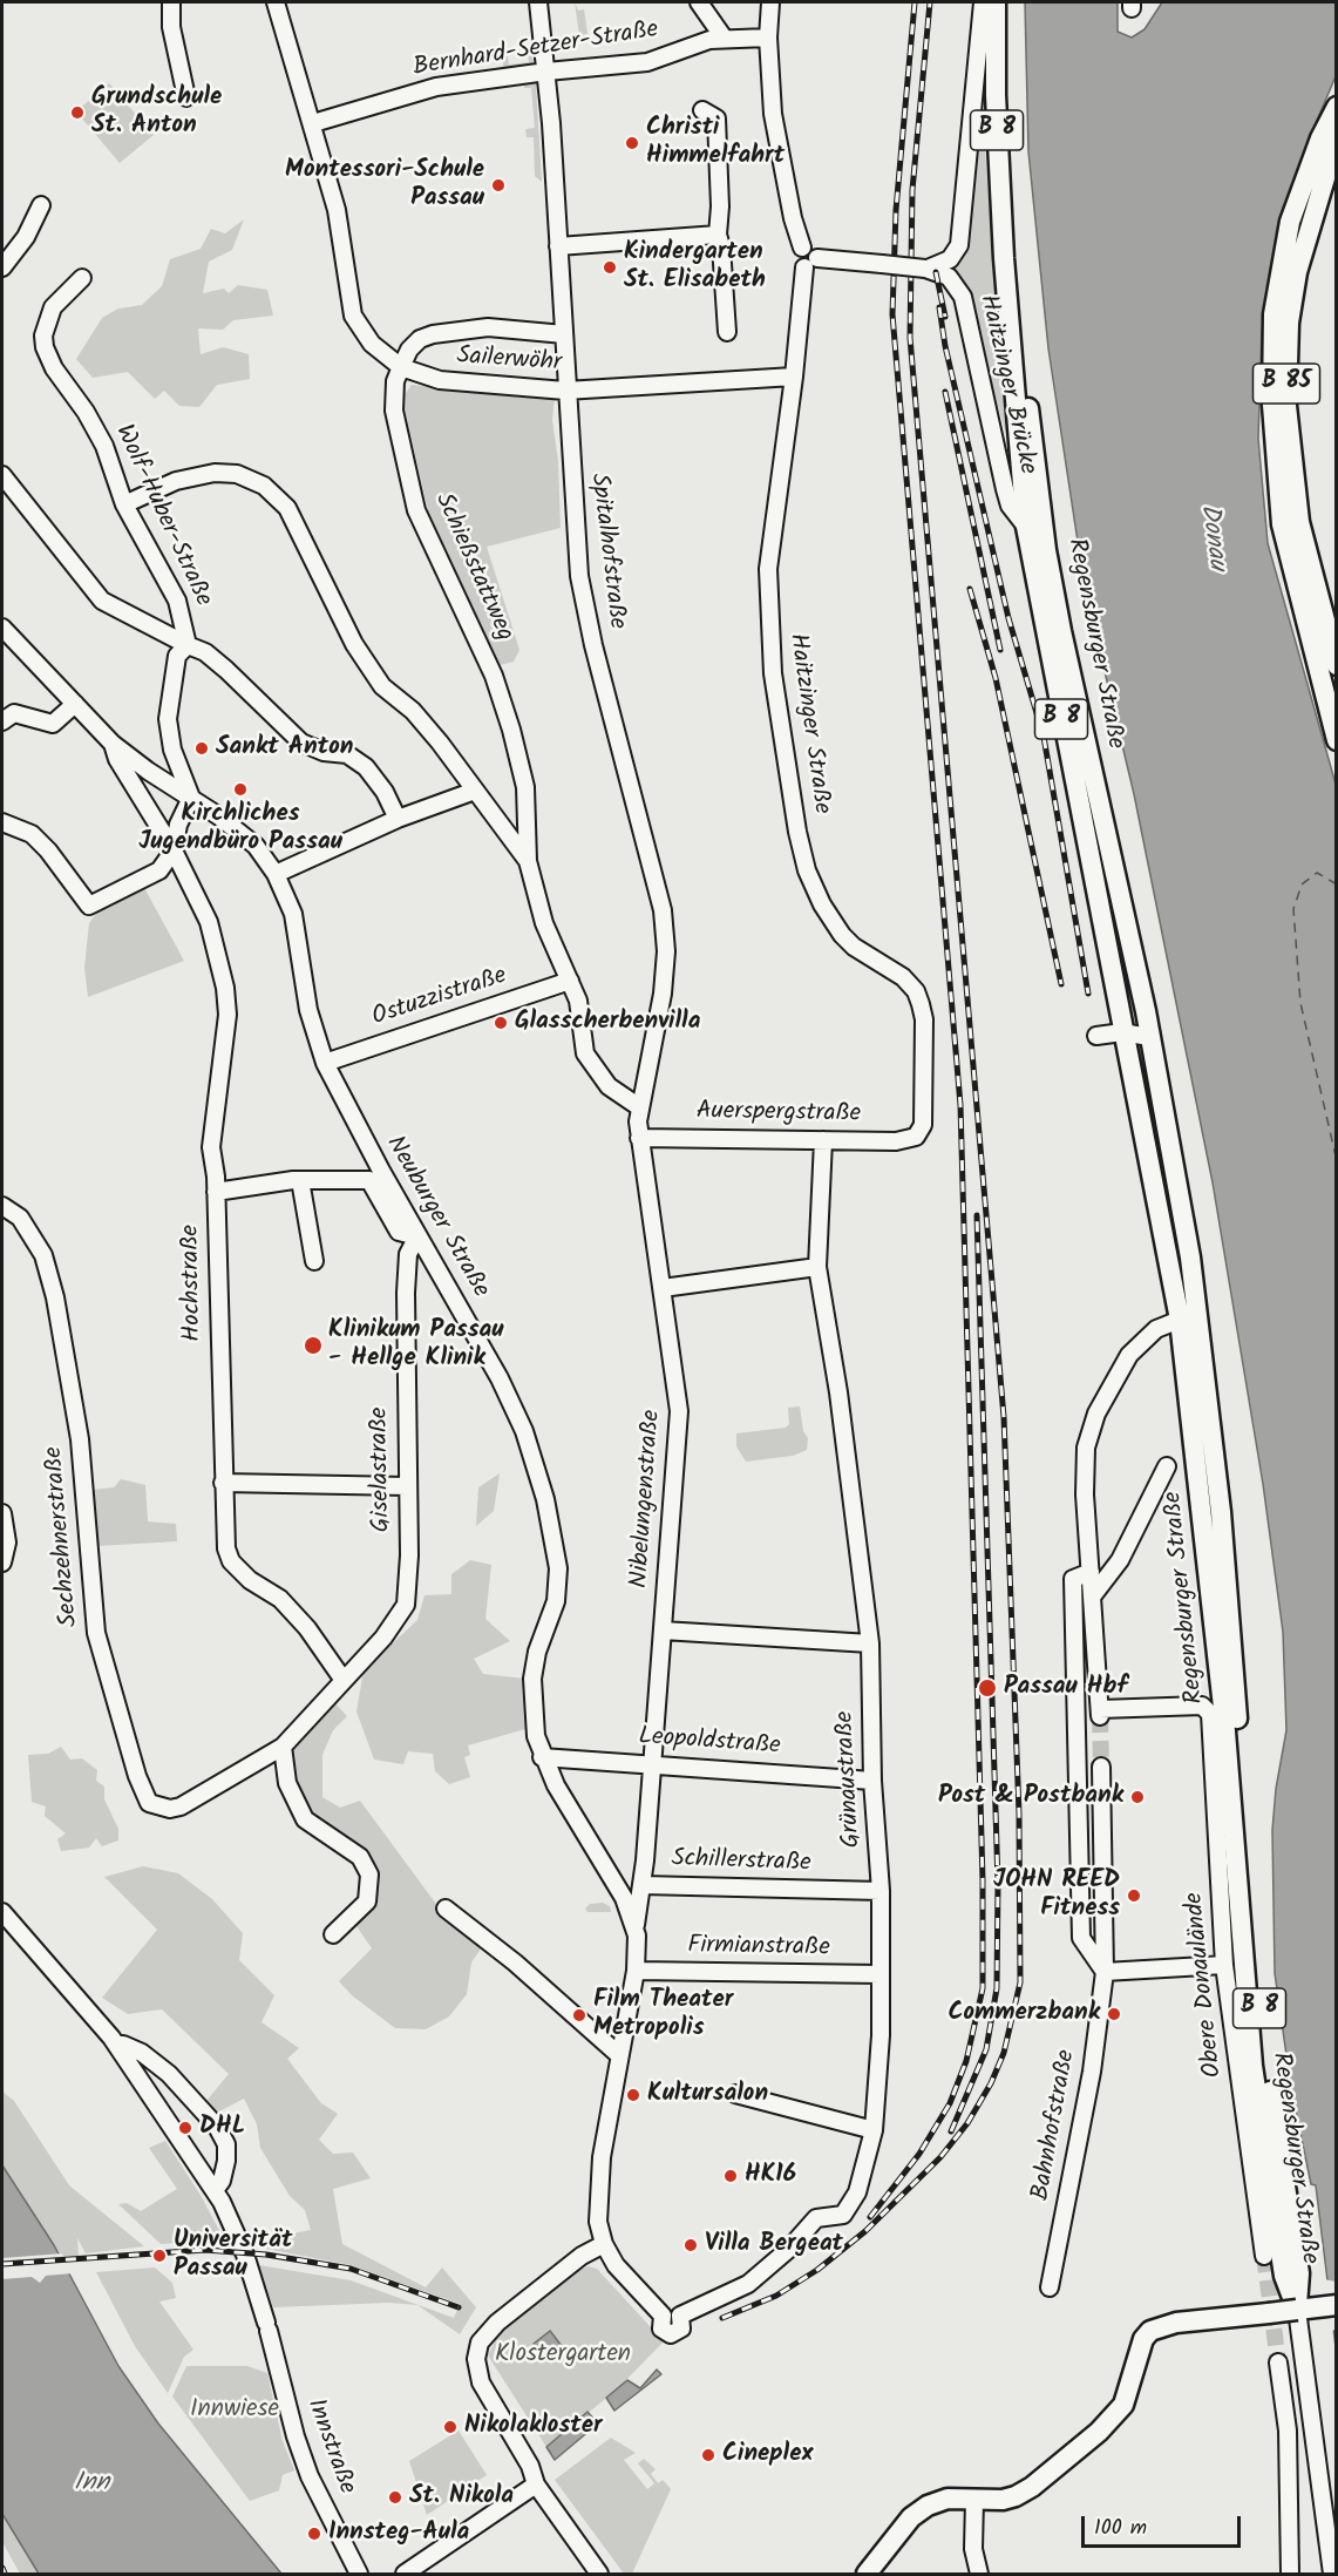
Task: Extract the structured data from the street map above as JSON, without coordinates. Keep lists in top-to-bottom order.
{
  "streets": {
    "main road": ["B 8", "B 85", "Regensburger Straße"],
    "street": [
      "Bernhard-Setzer-Straße",
      "Sailerwöhr",
      "Haitzinger Brücke",
      "Wolf-Huber-Straße",
      "Spitalhofstraße",
      "Schießstattweg",
      "Haitzinger Straße",
      "Ostuzzistraße",
      "Auerspergstraße",
      "Neuburger Straße",
      "Hochstraße",
      "Giselastraße",
      "Nibelungenstraße",
      "Sechzehnerstraße",
      "Leopoldstraße",
      "Grünaustraße",
      "Schillerstraße",
      "Firmianstraße",
      "Obere Donaulände",
      "Bahnhofstraße",
      "Innstraße"
    ]
  },
  "crossings": [
    ["Bernhard-Setzer-Straße", "Spitalhofstraße"],
    ["Bernhard-Setzer-Straße", "Haitzinger Straße"],
    ["B 8", "Haitzinger Brücke"],
    ["B 8", "Regensburger Straße"],
    ["Sailerwöhr", "Spitalhofstraße"],
    ["Sailerwöhr", "Schießstattweg"],
    ["Sailerwöhr", "Haitzinger Straße"],
    ["Haitzinger Brücke", "Regensburger Straße"],
    ["Haitzinger Brücke", "Haitzinger Straße"],
    ["Spitalhofstraße", "Schießstattweg"],
    ["Spitalhofstraße", "Auerspergstraße"],
    ["Spitalhofstraße", "Nibelungenstraße"],
    ["Schießstattweg", "Ostuzzistraße"],
    ["Haitzinger Straße", "Auerspergstraße"],
    ["Ostuzzistraße", "Neuburger Straße"],
    ["Auerspergstraße", "Nibelungenstraße"],
    ["Auerspergstraße", "Grünaustraße"],
    ["Neuburger Straße", "Hochstraße"],
    ["Neuburger Straße", "Giselastraße"],
    ["Neuburger Straße", "Nibelungenstraße"],
    ["Neuburger Straße", "Leopoldstraße"],
    ["Hochstraße", "Giselastraße"],
    ["Hochstraße", "Sechzehnerstraße"],
    ["Giselastraße", "Sechzehnerstraße"],
    ["Nibelungenstraße", "Leopoldstraße"],
    ["Nibelungenstraße", "Grünaustraße"],
    ["Nibelungenstraße", "Schillerstraße"],
    ["Nibelungenstraße", "Firmianstraße"],
    ["Leopoldstraße", "Grünaustraße"],
    ["Grünaustraße", "Schillerstraße"],
    ["Grünaustraße", "Firmianstraße"]
  ],
  "water": ["Donau", "Inn"],
  "parks": ["Klostergarten", "Innwiese"],
  "places": [
    "Grundschule St. Anton",
    "Christi Himmelfahrt",
    "Montessori-Schule Passau",
    "Kindergarten St. Elisabeth",
    "Sankt Anton",
    "Kirchliches Jugendbüro Passau",
    "Glasscherbenvilla",
    "Klinikum Passau - Hellge Klinik",
    "Passau Hbf",
    "Post & Postbank",
    "JOHN REED Fitness",
    "Commerzbank",
    "Film Theater Metropolis",
    "Kultursalon",
    "DHL",
    "HK16",
    "Villa Bergeat",
    "Universität Passau",
    "Nikolakloster",
    "Cineplex",
    "St. Nikola",
    "Innsteg-Aula"
  ],
  "scale_bar": "100 m"
}
